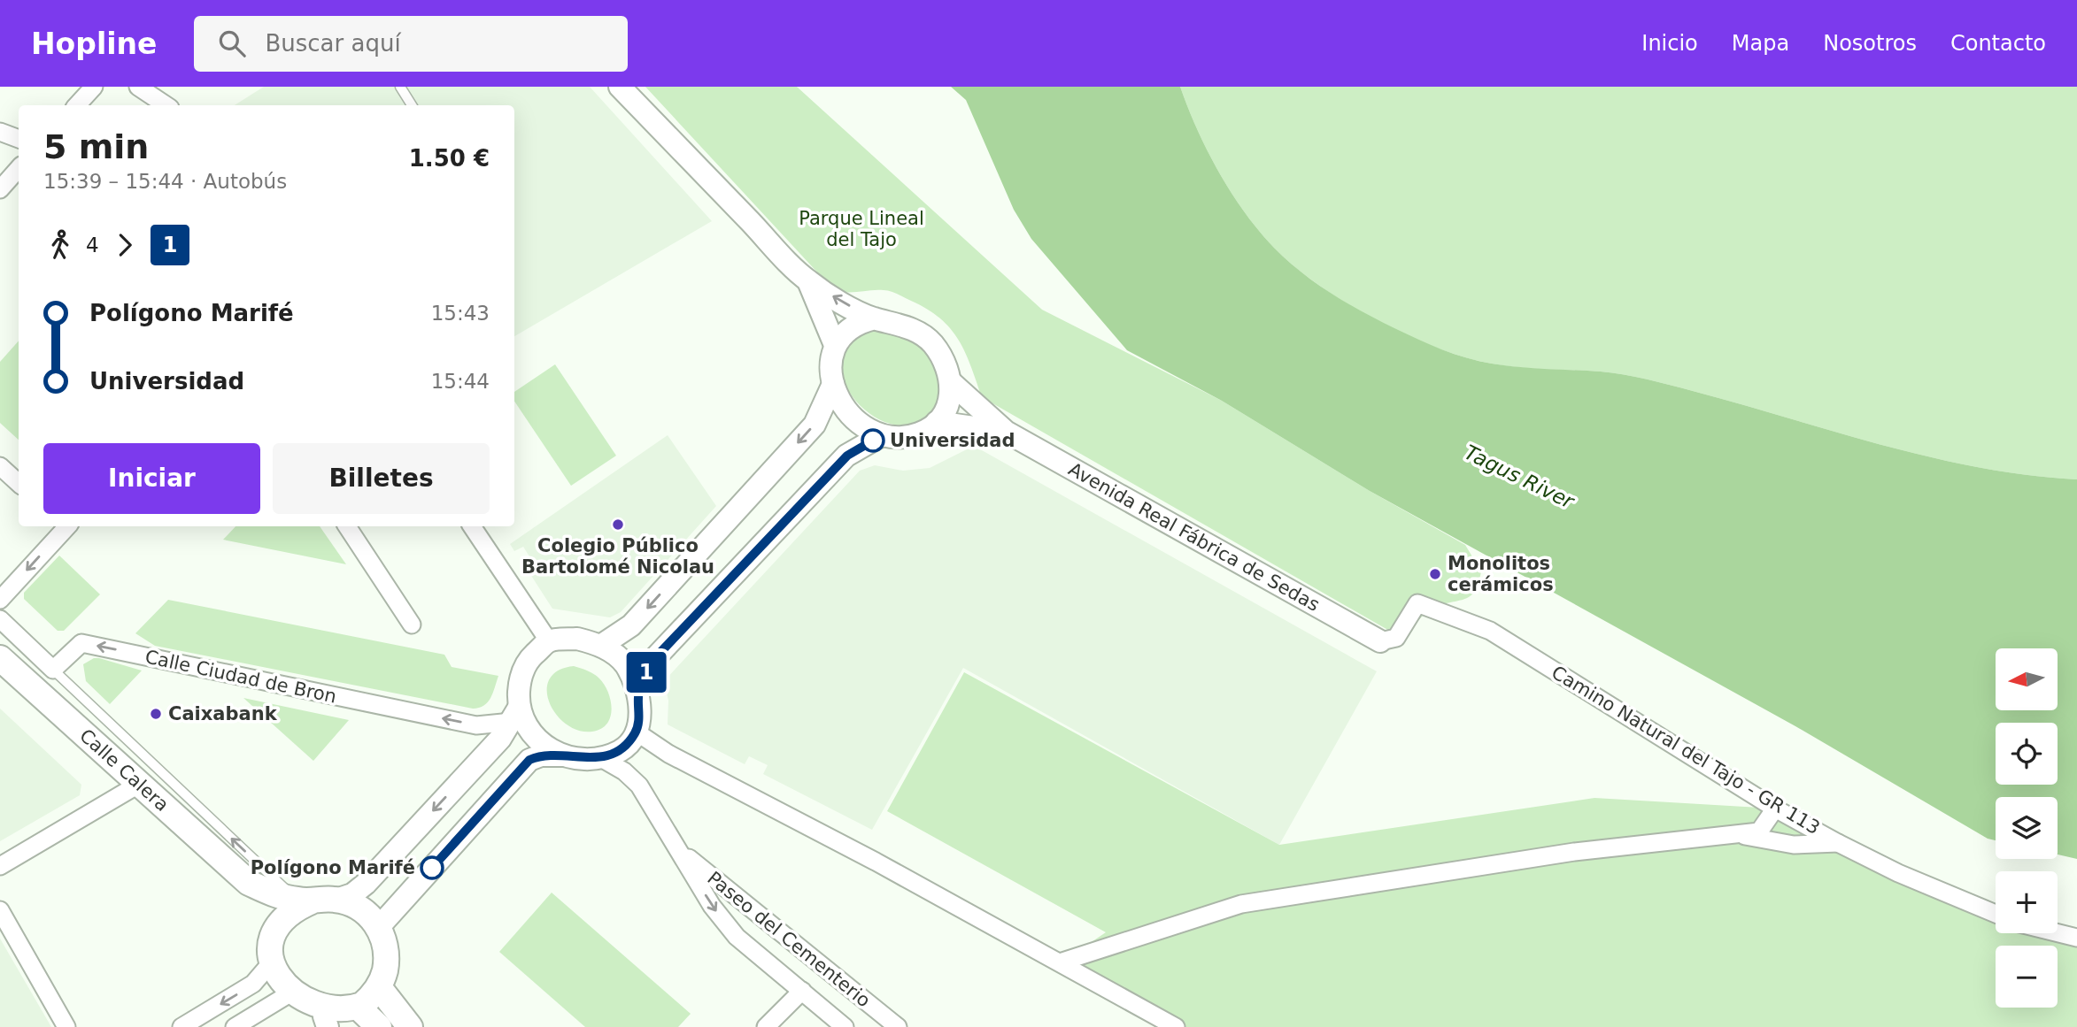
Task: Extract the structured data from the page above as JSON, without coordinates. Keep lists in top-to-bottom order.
{
  "streets": {
    "main road": ["Calle Calera"],
    "street": [
      "Avenida Real Fábrica de Sedas",
      "Calle Ciudad de Bron",
      "Camino Natural del Tajo - GR 113",
      "Paseo del Cementerio"
    ]
  },
  "crossings": [
    ["Avenida Real Fábrica de Sedas", "Camino Natural del Tajo - GR 113"],
    ["Calle Ciudad de Bron", "Paseo del Cementerio"]
  ],
  "one_way": ["Calle Ciudad de Bron"],
  "water": ["Tagus River"],
  "parks": ["Parque Lineal del Tajo"],
  "places": [
    "Universidad",
    "Colegio Público Bartolomé Nicolau",
    "Monolitos cerámicos",
    "Caixabank",
    "Polígono Marifé"
  ],
  "lines": ["bus line 1"],
  "north": "left",
  "page": {
    "header": "Hopline",
    "search": "Buscar aquí",
    "nav": [
      "Inicio",
      "Mapa",
      "Nosotros",
      "Contacto"
    ],
    "on_map": "1",
    "heading": ["5 min", "15:39 – 15:44 · Autobús", "1.50 €"],
    "legs": ["4", "1"],
    "list": [
      {
        "name": "Polígono Marifé",
        "value": "15:43"
      },
      {
        "name": "Universidad",
        "value": "15:44"
      }
    ],
    "buttons": ["Iniciar", "Billetes"],
    "map_buttons": ["+", "−"]
  }
}
